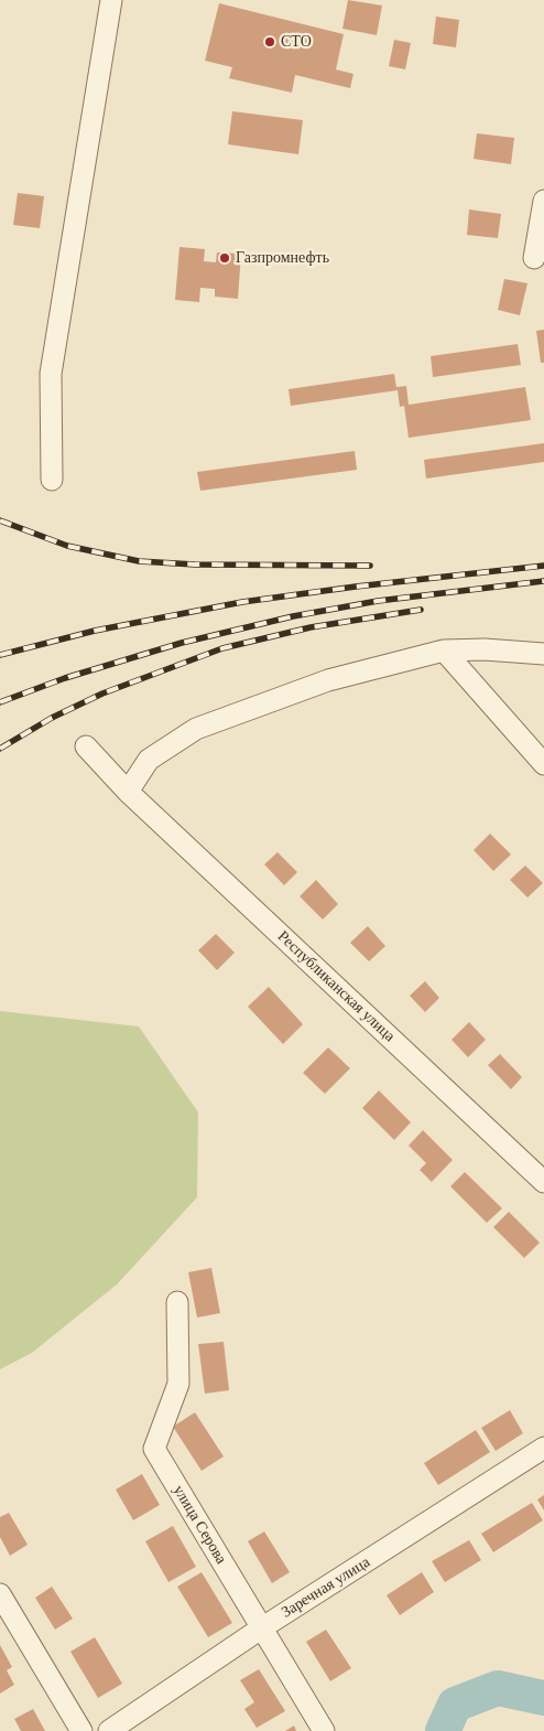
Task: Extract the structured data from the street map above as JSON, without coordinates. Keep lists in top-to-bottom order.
{
  "streets": {
    "street": ["Республиканская улица", "улица Серова", "Заречная улица"]
  },
  "crossings": [
    ["улица Серова", "Заречная улица"]
  ],
  "places": ["СТО", "Газпромнефть"]
}
